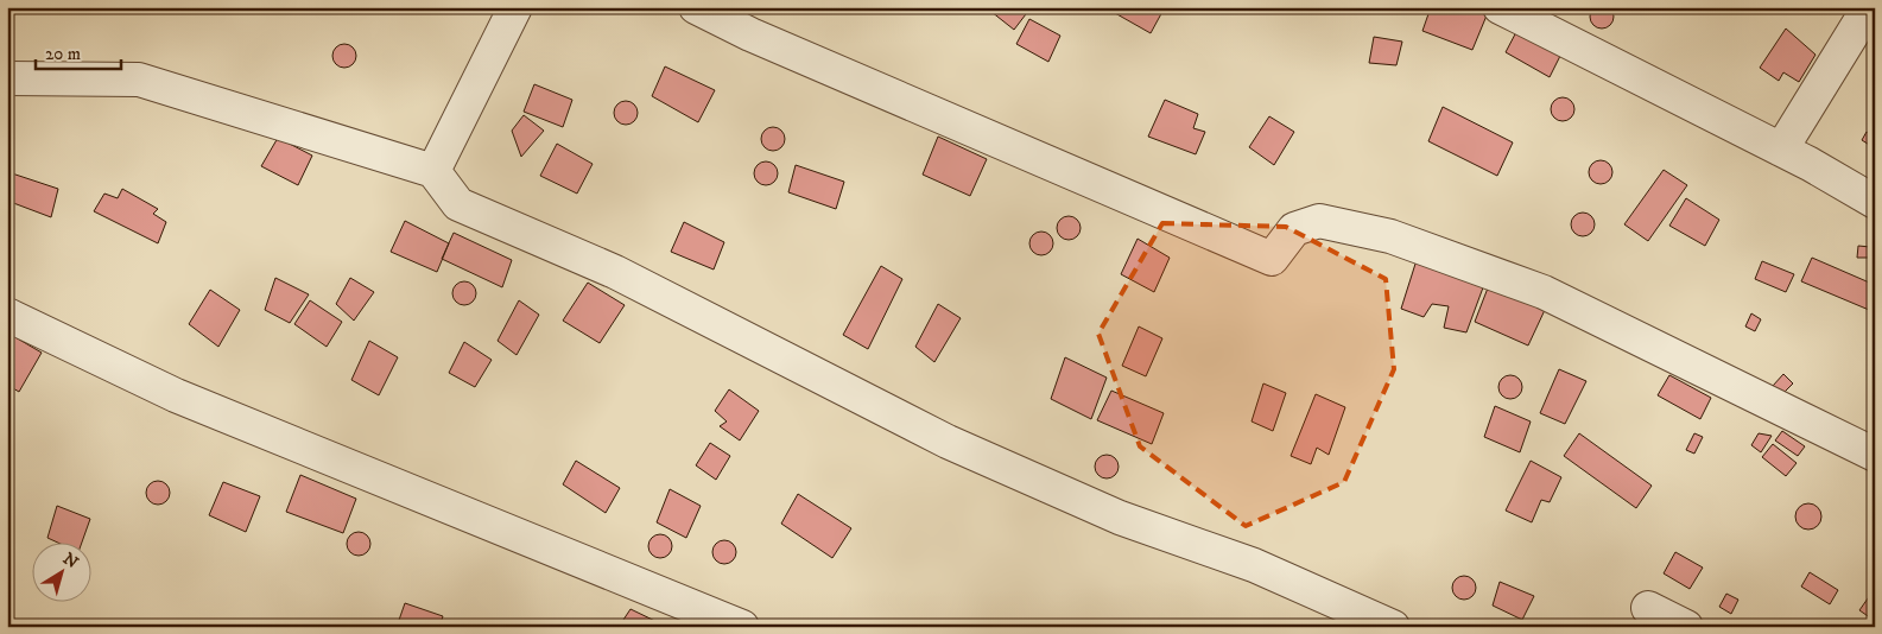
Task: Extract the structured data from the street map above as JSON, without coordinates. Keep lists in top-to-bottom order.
{
  "scale_bar": "20 m",
  "north": "top right"
}
